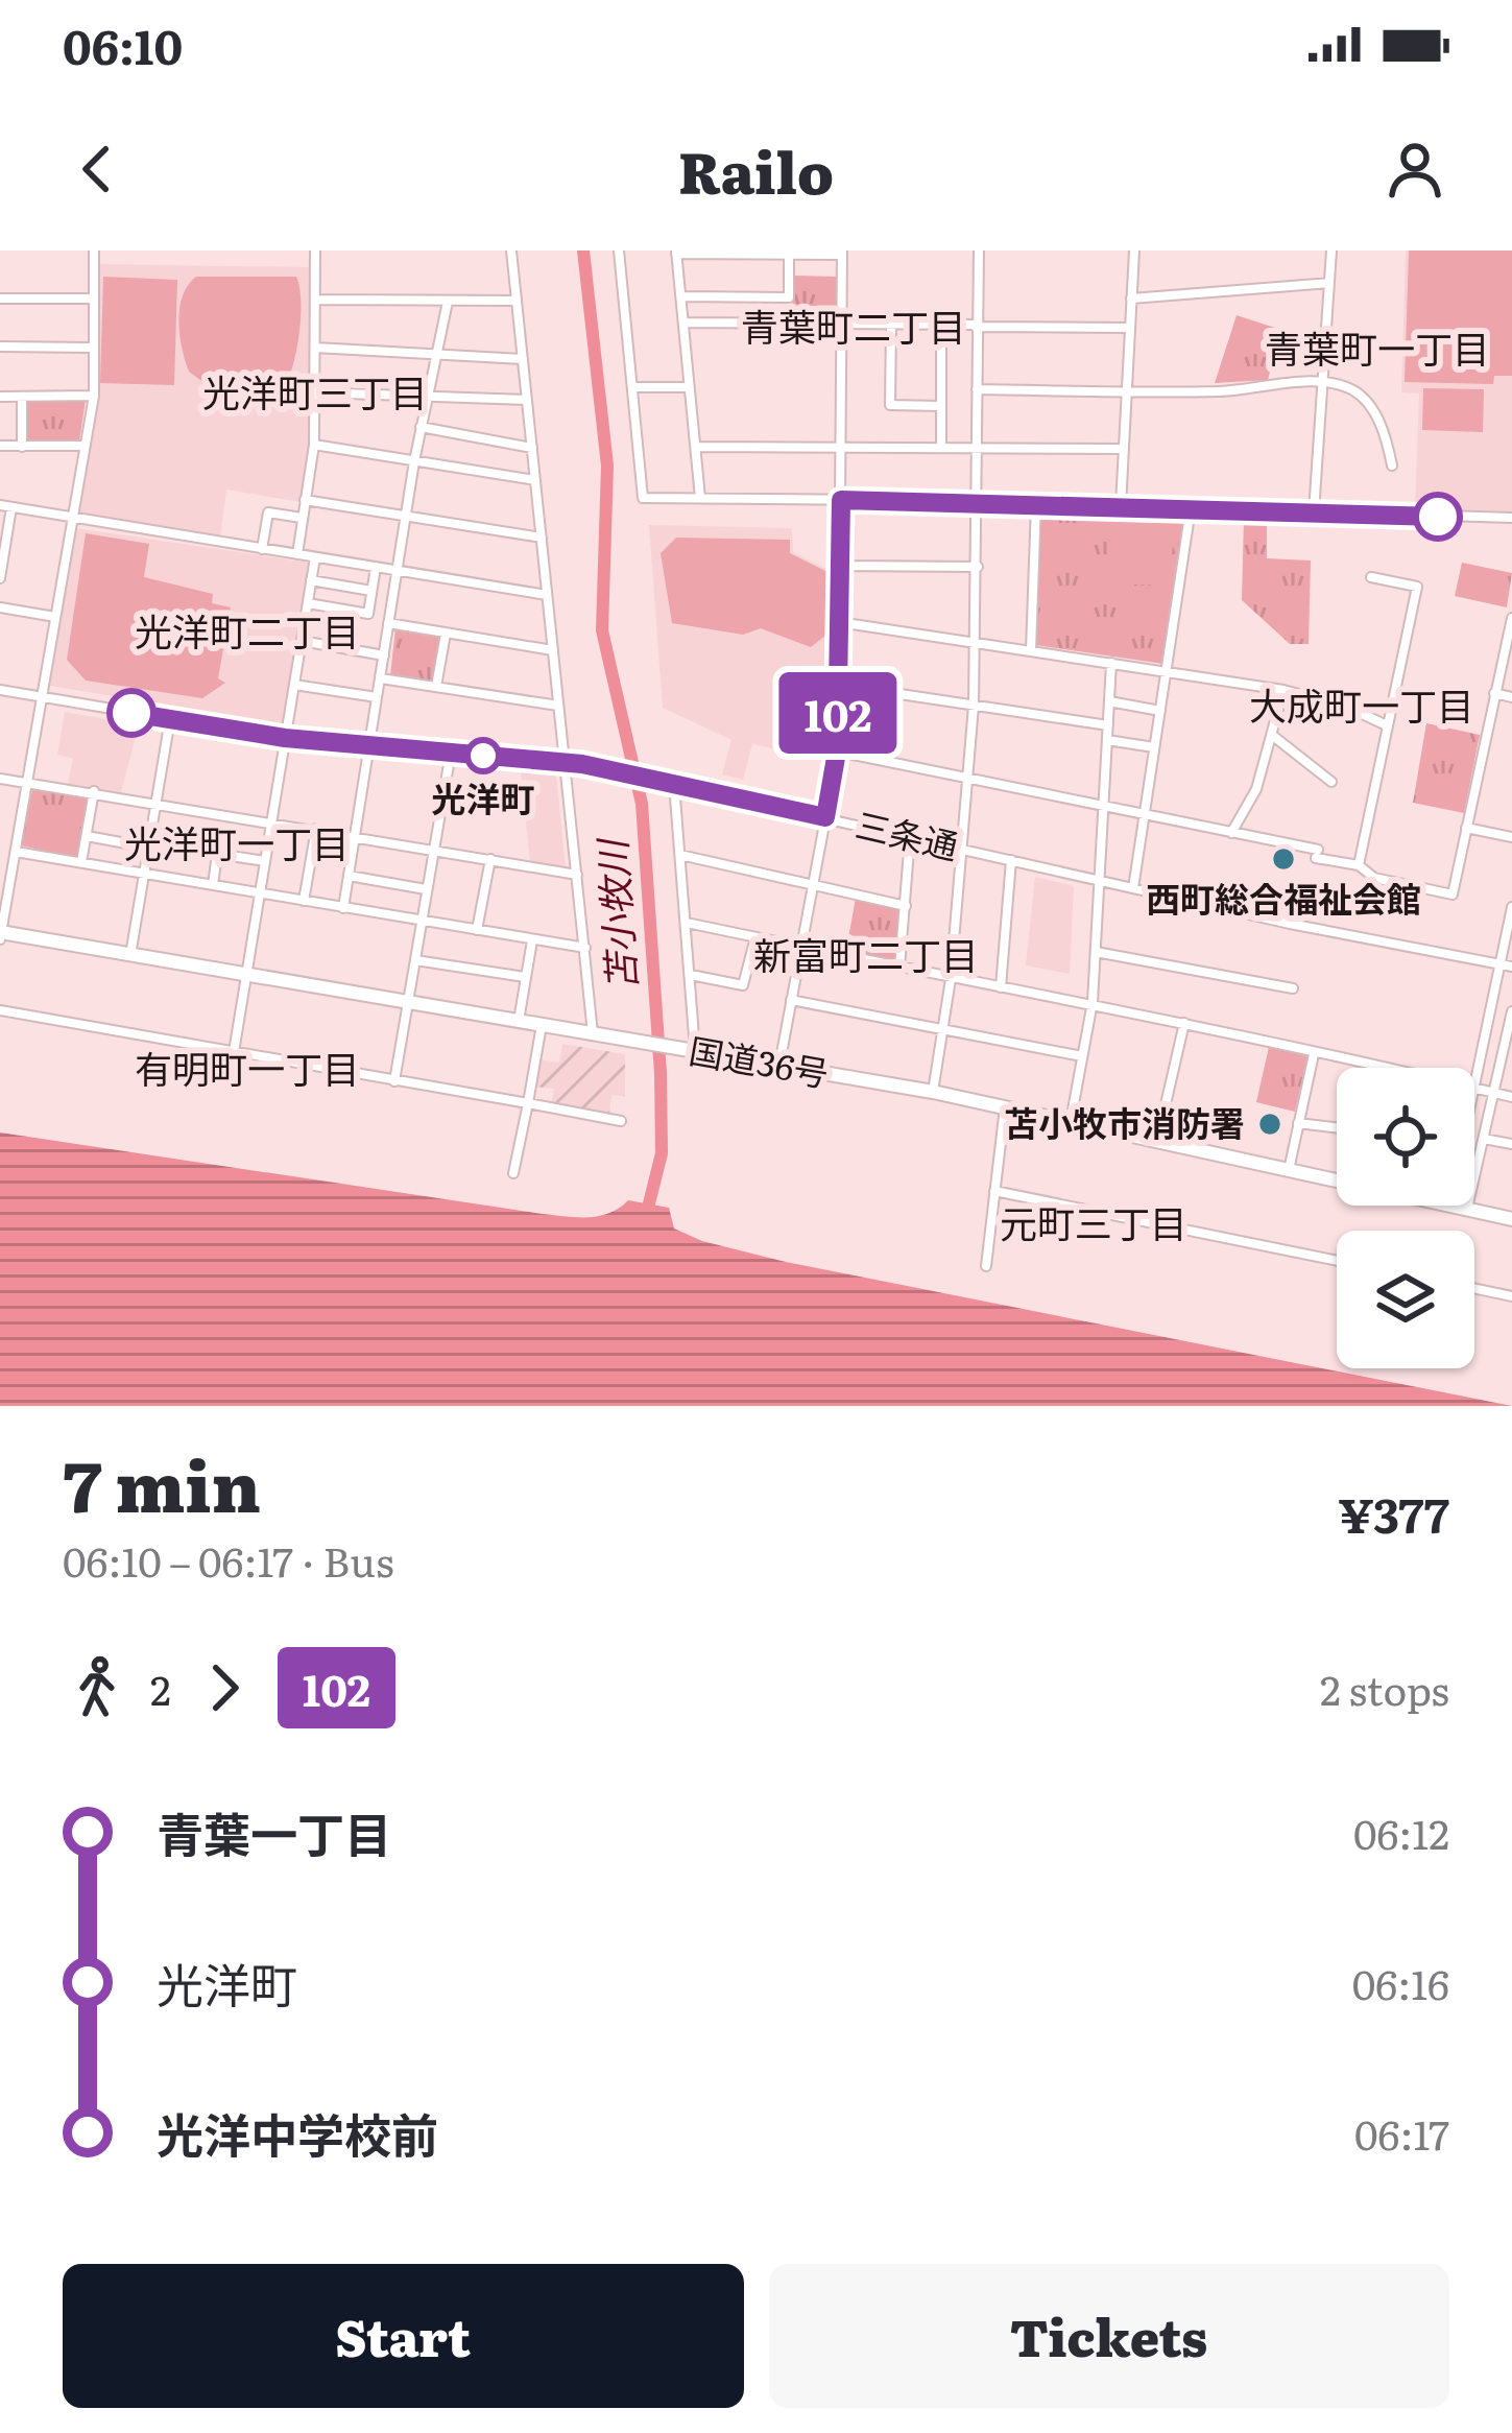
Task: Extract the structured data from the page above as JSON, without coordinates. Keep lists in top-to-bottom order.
{
  "streets": {
    "highway": ["国道36号"],
    "street": ["三条通"]
  },
  "districts": [
    "青葉町二丁目",
    "青葉町一丁目",
    "光洋町三丁目",
    "光洋町二丁目",
    "大成町一丁目",
    "光洋町一丁目",
    "新富町二丁目",
    "有明町一丁目",
    "元町三丁目"
  ],
  "water": ["苫小牧川"],
  "places": ["光洋町", "西町総合福祉会館", "苫小牧市消防署"],
  "lines": ["bus line 102"],
  "page": {
    "status": "06:10",
    "header": "Railo",
    "on_map": "102",
    "heading": ["7 min", "06:10 – 06:17 · Bus", "¥377"],
    "legs": ["2", "102", "2 stops"],
    "list": [
      {
        "name": "青葉一丁目",
        "value": "06:12"
      },
      {
        "name": "光洋町",
        "value": "06:16"
      },
      {
        "name": "光洋中学校前",
        "value": "06:17"
      }
    ],
    "buttons": ["Start", "Tickets"]
  }
}
